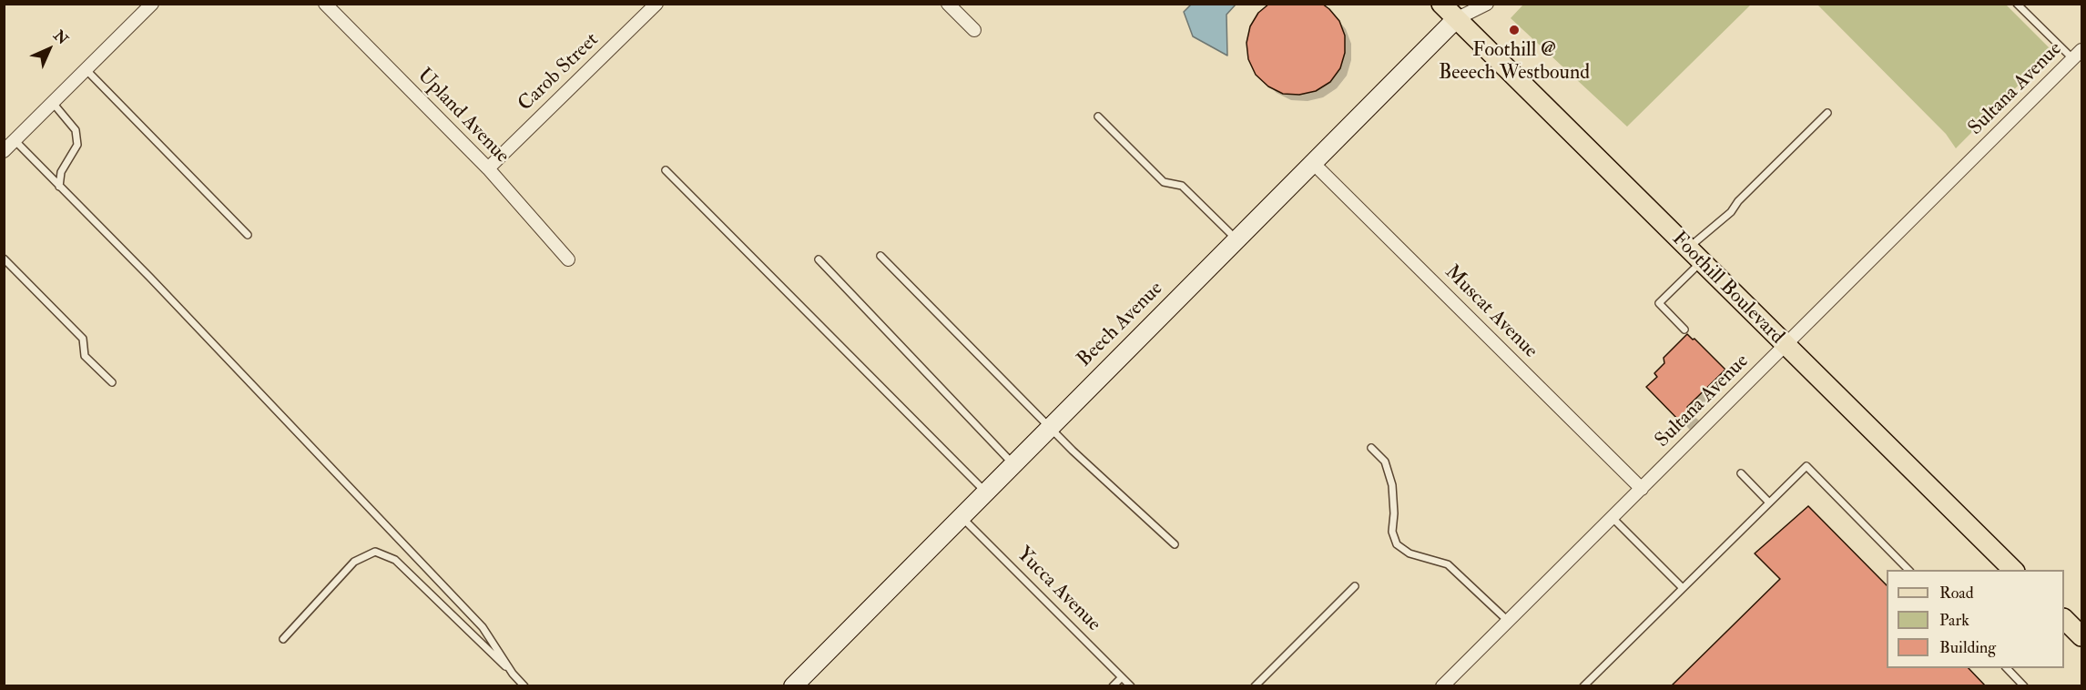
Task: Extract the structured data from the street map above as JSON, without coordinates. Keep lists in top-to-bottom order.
{
  "streets": {
    "main road": ["Foothill Boulevard", "Beech Avenue"],
    "street": [
      "Carob Street",
      "Sultana Avenue",
      "Upland Avenue",
      "Muscat Avenue"
    ],
    "lane": ["Yucca Avenue"]
  },
  "crossings": [
    ["Carob Street", "Upland Avenue"],
    ["Sultana Avenue", "Foothill Boulevard"],
    ["Sultana Avenue", "Muscat Avenue"],
    ["Foothill Boulevard", "Beech Avenue"],
    ["Muscat Avenue", "Beech Avenue"],
    ["Beech Avenue", "Yucca Avenue"]
  ],
  "places": ["Foothill @ Beeech Westbound"],
  "legend": ["Road", "Park", "Building"],
  "north": "top right"
}
